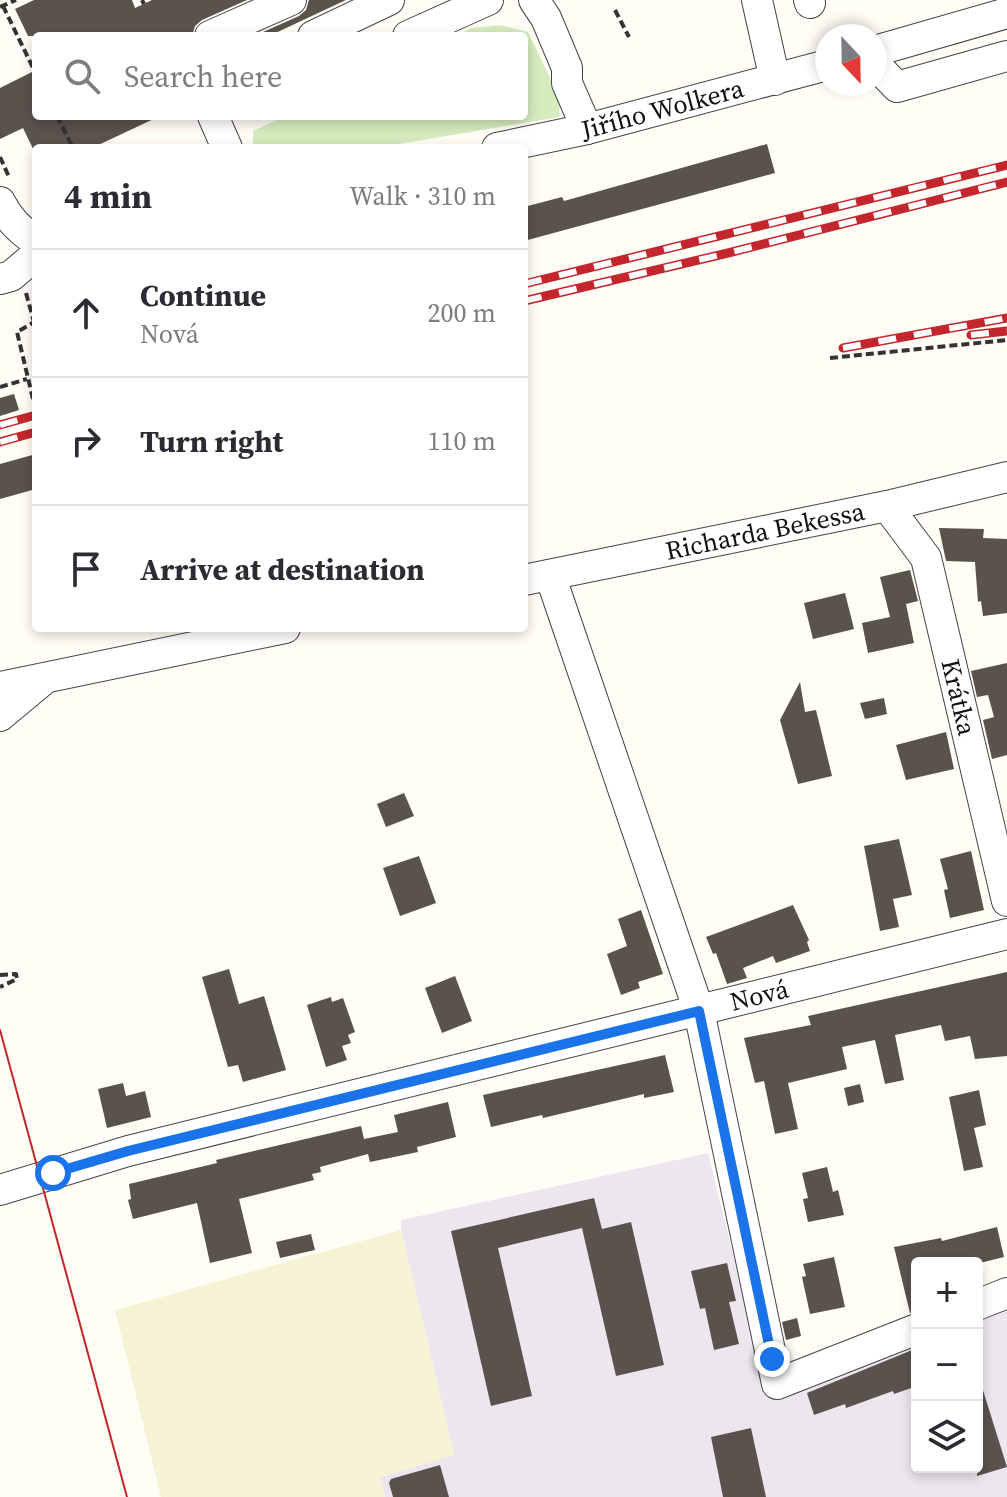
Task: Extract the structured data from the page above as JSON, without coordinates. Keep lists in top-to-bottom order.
{
  "streets": {
    "street": [
      "Jiřího Wolkera",
      "Richarda Bekessa",
      "Krátka",
      "Nová"
    ]
  },
  "crossings": [
    ["Richarda Bekessa", "Krátka"]
  ],
  "north": "bottom",
  "page": {
    "search": "Search here",
    "heading": ["4 min", "Walk · 310 m"],
    "list": [
      ["Continue", "Nová", "200 m"],
      ["Turn right", "110 m"],
      "Arrive at destination"
    ],
    "map_buttons": ["+", "−"]
  }
}
